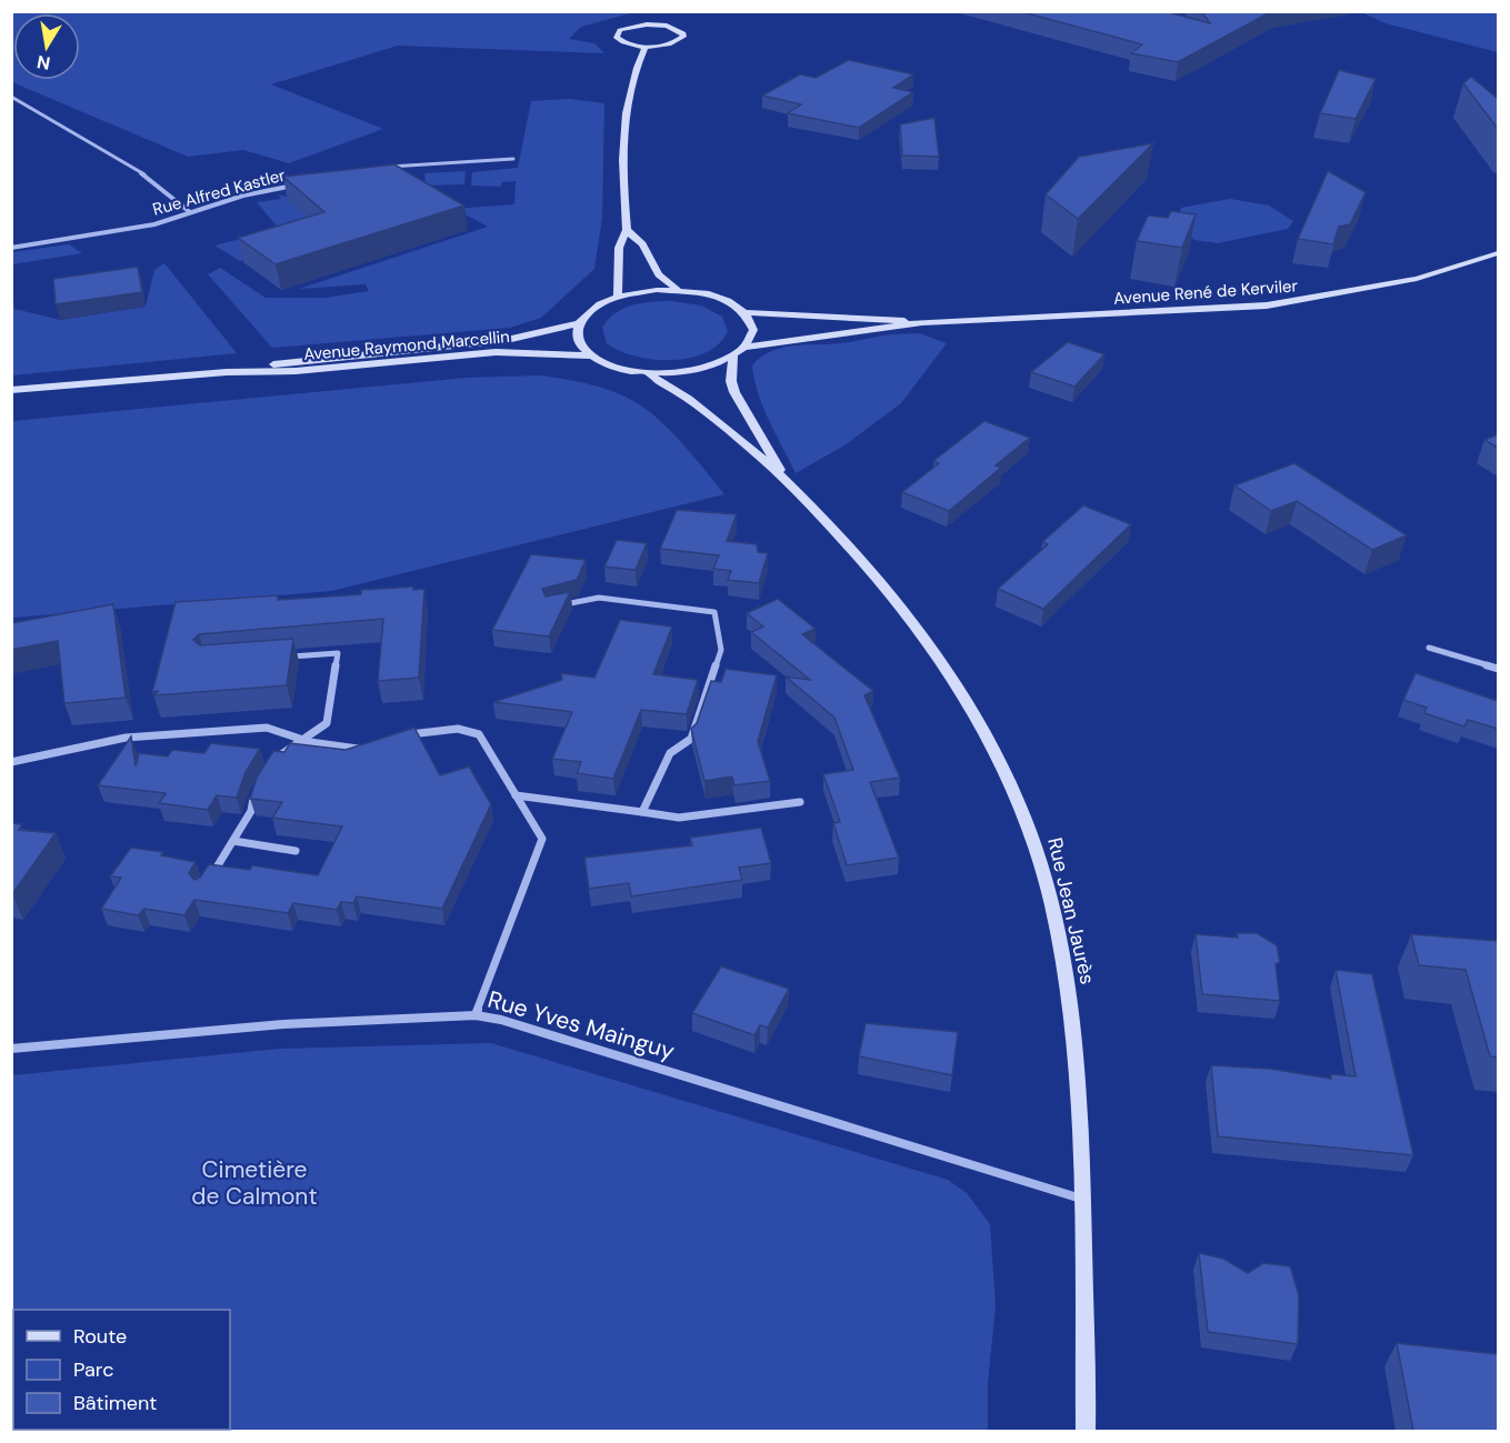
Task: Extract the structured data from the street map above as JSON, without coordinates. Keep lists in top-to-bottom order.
{
  "streets": {
    "main road": ["Avenue René de Kerviler", "Avenue Raymond Marcellin", "Rue Jean Jaurès"],
    "street": ["Rue Alfred Kastler", "Rue Yves Mainguy"]
  },
  "crossings": [
    ["Avenue Raymond Marcellin", "Rue Jean Jaurès"],
    ["Rue Jean Jaurès", "Rue Yves Mainguy"]
  ],
  "parks": ["Cimetière de Calmont"],
  "legend": ["Route", "Parc", "Bâtiment"],
  "north": "bottom"
}
